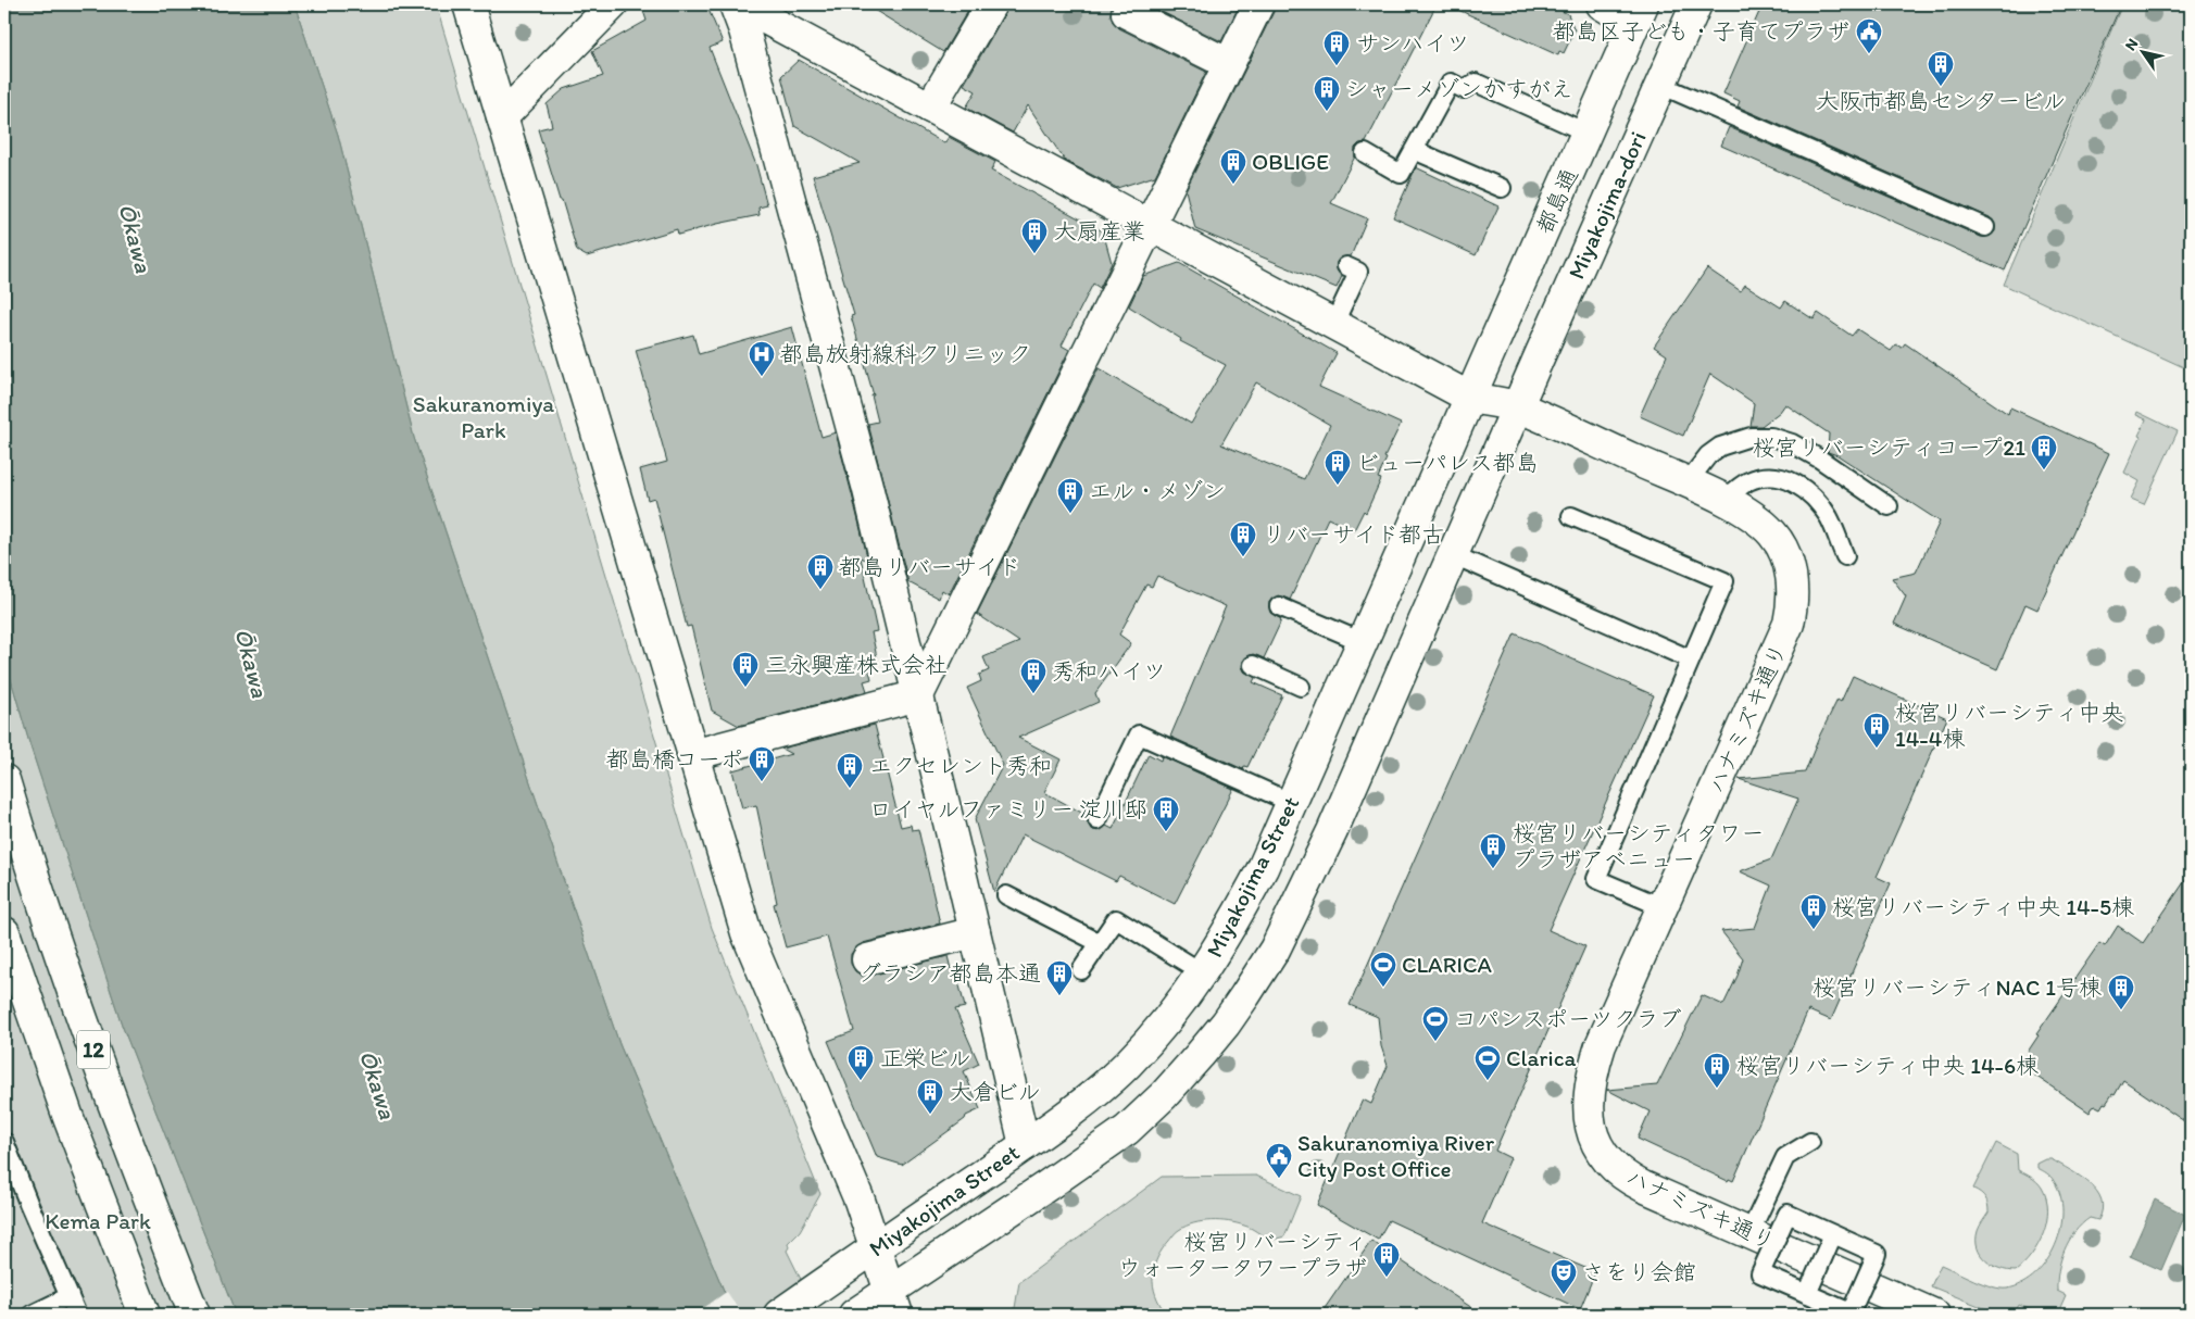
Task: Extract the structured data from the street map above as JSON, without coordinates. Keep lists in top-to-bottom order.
{
  "streets": {
    "main road": [
      "都島通",
      "Miyakojima-dori",
      "ハナミズキ通り",
      "Miyakojima Street",
      "12"
    ]
  },
  "crossings": [
    ["都島通", "ハナミズキ通り"],
    ["都島通", "Miyakojima Street"],
    ["Miyakojima-dori", "ハナミズキ通り"],
    ["Miyakojima-dori", "Miyakojima Street"],
    ["ハナミズキ通り", "Miyakojima Street"]
  ],
  "water": ["Ōkawa"],
  "parks": ["Sakuranomiya Park", "Kema Park"],
  "places": {
    "public building": ["都島区子ども・子育てプラザ", "Sakuranomiya River City Post Office"],
    "building": [
      "サンハイツ",
      "大阪市都島センタービル",
      "シャーメゾンかすがえ",
      "OBLIGE",
      "大扇産業",
      "桜宮リバーシティコープ21",
      "ビューパレス都島",
      "エル・メゾン",
      "リバーサイド都古",
      "都島リバーサイド",
      "三永興産株式会社",
      "秀和ハイツ",
      "桜宮リバーシティ中央 14-4棟",
      "都島橋コーポ",
      "エクセレント秀和",
      "ロイヤルファミリー 淀川邸",
      "桜宮リバーシティタワー プラザアベニュー",
      "桜宮リバーシティ中央 14-5棟",
      "グラシア都島本通",
      "桜宮リバーシティNAC 1号棟",
      "正栄ビル",
      "桜宮リバーシティ中央 14-6棟",
      "大倉ビル",
      "桜宮リバーシティ ウォータータワープラザ"
    ],
    "hospital": ["都島放射線科クリニック"],
    "sports": ["CLARICA", "コパンスポーツクラブ", "Clarica"],
    "theatre": ["さをり会館"]
  },
  "north": "top left"
}
